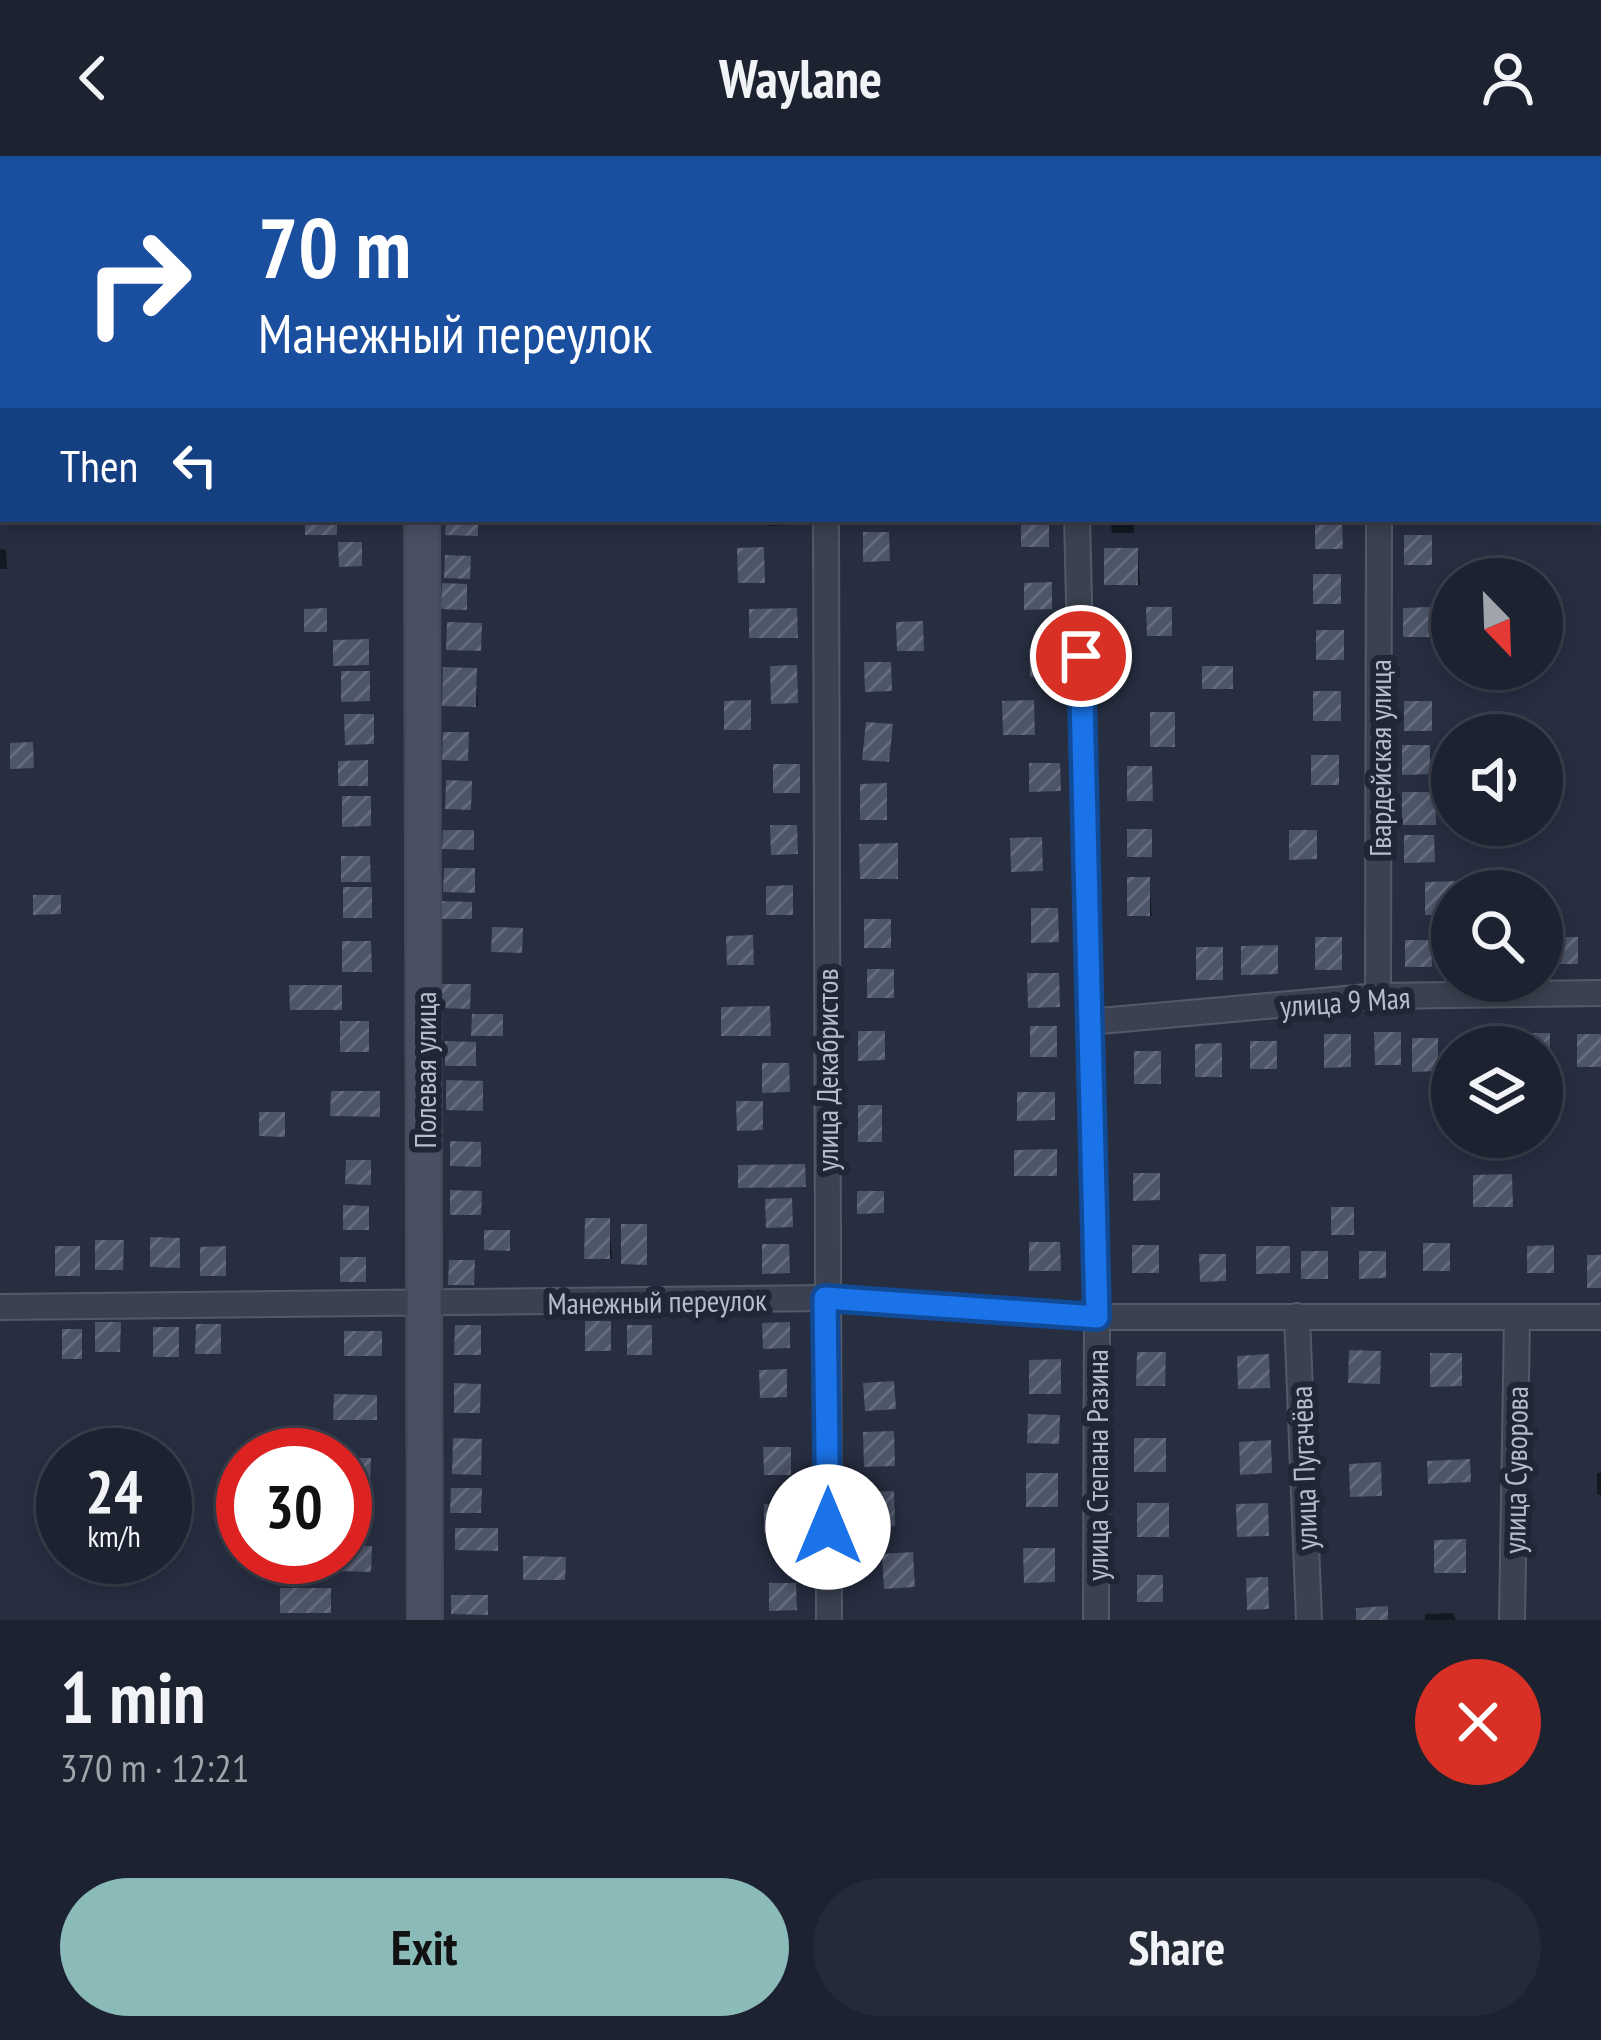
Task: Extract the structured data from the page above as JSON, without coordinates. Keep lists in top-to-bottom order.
{
  "streets": {
    "street": [
      "Гвардейская улица",
      "улица 9 Мая",
      "Полевая улица",
      "улица Декабристов",
      "Манежный переулок",
      "улица Степана Разина",
      "улица Пугачёва",
      "улица Суворова"
    ]
  },
  "crossings": [
    ["Гвардейская улица", "улица 9 Мая"],
    ["улица 9 Мая", "улица Степана Разина"],
    ["Полевая улица", "Манежный переулок"],
    ["улица Декабристов", "Манежный переулок"],
    ["Манежный переулок", "улица Степана Разина"],
    ["Манежный переулок", "улица Пугачёва"],
    ["Манежный переулок", "улица Суворова"]
  ],
  "north": "bottom right",
  "page": {
    "header": "Waylane",
    "turn": ["70 m", "Манежный переулок"],
    "then": "Then",
    "speed": "24 km/h",
    "limit": "30",
    "heading": ["1 min", "370 m · 12:21"],
    "buttons": ["Exit", "Share"]
  }
}
